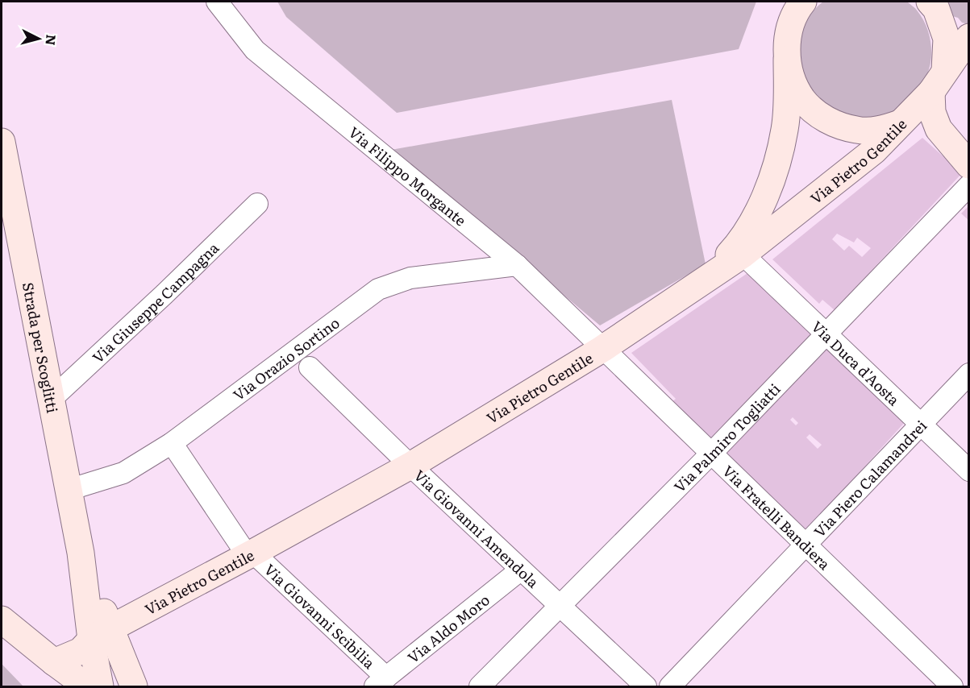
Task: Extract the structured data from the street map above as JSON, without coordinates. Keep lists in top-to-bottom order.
{
  "streets": {
    "street": [
      "Via Pietro Gentile",
      "Via Filippo Morgante",
      "Via Giuseppe Campagna",
      "Strada per Scoglitti",
      "Via Orazio Sortino",
      "Via Duca d'Aosta",
      "Via Palmiro Togliatti",
      "Via Piero Calamandrei",
      "Via Fratelli Bandiera",
      "Via Giovanni Amendola",
      "Via Giovanni Scibilia",
      "Via Aldo Moro"
    ]
  },
  "crossings": [
    ["Via Pietro Gentile", "Via Filippo Morgante"],
    ["Via Pietro Gentile", "Strada per Scoglitti"],
    ["Via Pietro Gentile", "Via Duca d'Aosta"],
    ["Via Pietro Gentile", "Via Fratelli Bandiera"],
    ["Via Pietro Gentile", "Via Giovanni Amendola"],
    ["Via Pietro Gentile", "Via Giovanni Scibilia"],
    ["Via Filippo Morgante", "Via Orazio Sortino"],
    ["Via Filippo Morgante", "Via Fratelli Bandiera"],
    ["Via Giuseppe Campagna", "Strada per Scoglitti"],
    ["Strada per Scoglitti", "Via Orazio Sortino"],
    ["Via Orazio Sortino", "Via Giovanni Scibilia"],
    ["Via Duca d'Aosta", "Via Palmiro Togliatti"],
    ["Via Duca d'Aosta", "Via Piero Calamandrei"],
    ["Via Palmiro Togliatti", "Via Fratelli Bandiera"],
    ["Via Palmiro Togliatti", "Via Giovanni Amendola"],
    ["Via Piero Calamandrei", "Via Fratelli Bandiera"],
    ["Via Giovanni Amendola", "Via Aldo Moro"],
    ["Via Giovanni Scibilia", "Via Aldo Moro"]
  ],
  "north": "right"
}
